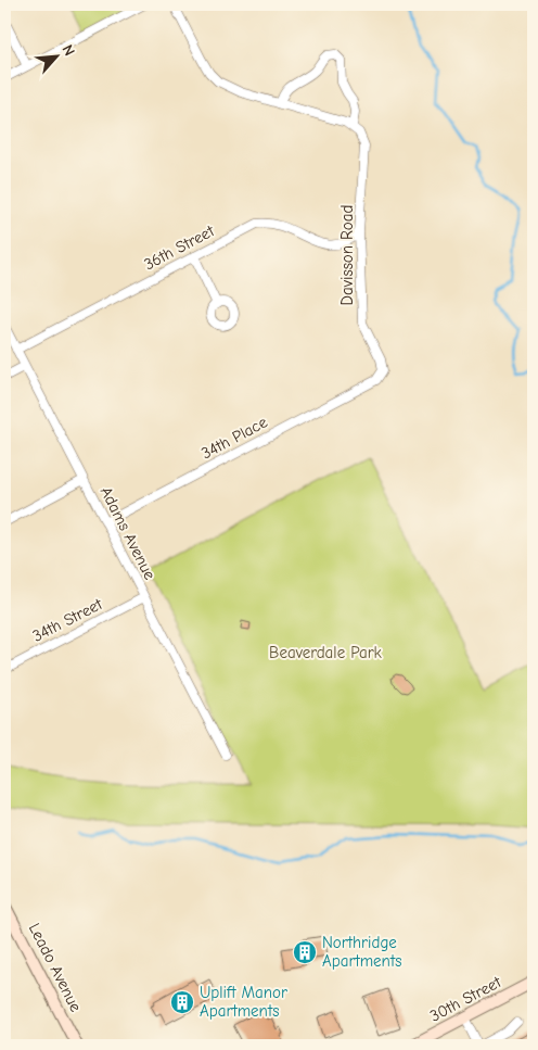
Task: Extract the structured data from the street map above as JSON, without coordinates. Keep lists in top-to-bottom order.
{
  "streets": {
    "street": [
      "36th Street",
      "Davisson Road",
      "34th Place",
      "Adams Avenue",
      "34th Street",
      "Leado Avenue",
      "30th Street"
    ]
  },
  "crossings": [
    ["36th Street", "Davisson Road"],
    ["36th Street", "Adams Avenue"],
    ["Davisson Road", "34th Place"],
    ["34th Place", "Adams Avenue"],
    ["Adams Avenue", "34th Street"]
  ],
  "parks": ["Beaverdale Park"],
  "places": {
    "building": ["Northridge Apartments", "Uplift Manor Apartments"]
  },
  "north": "top right"
}
